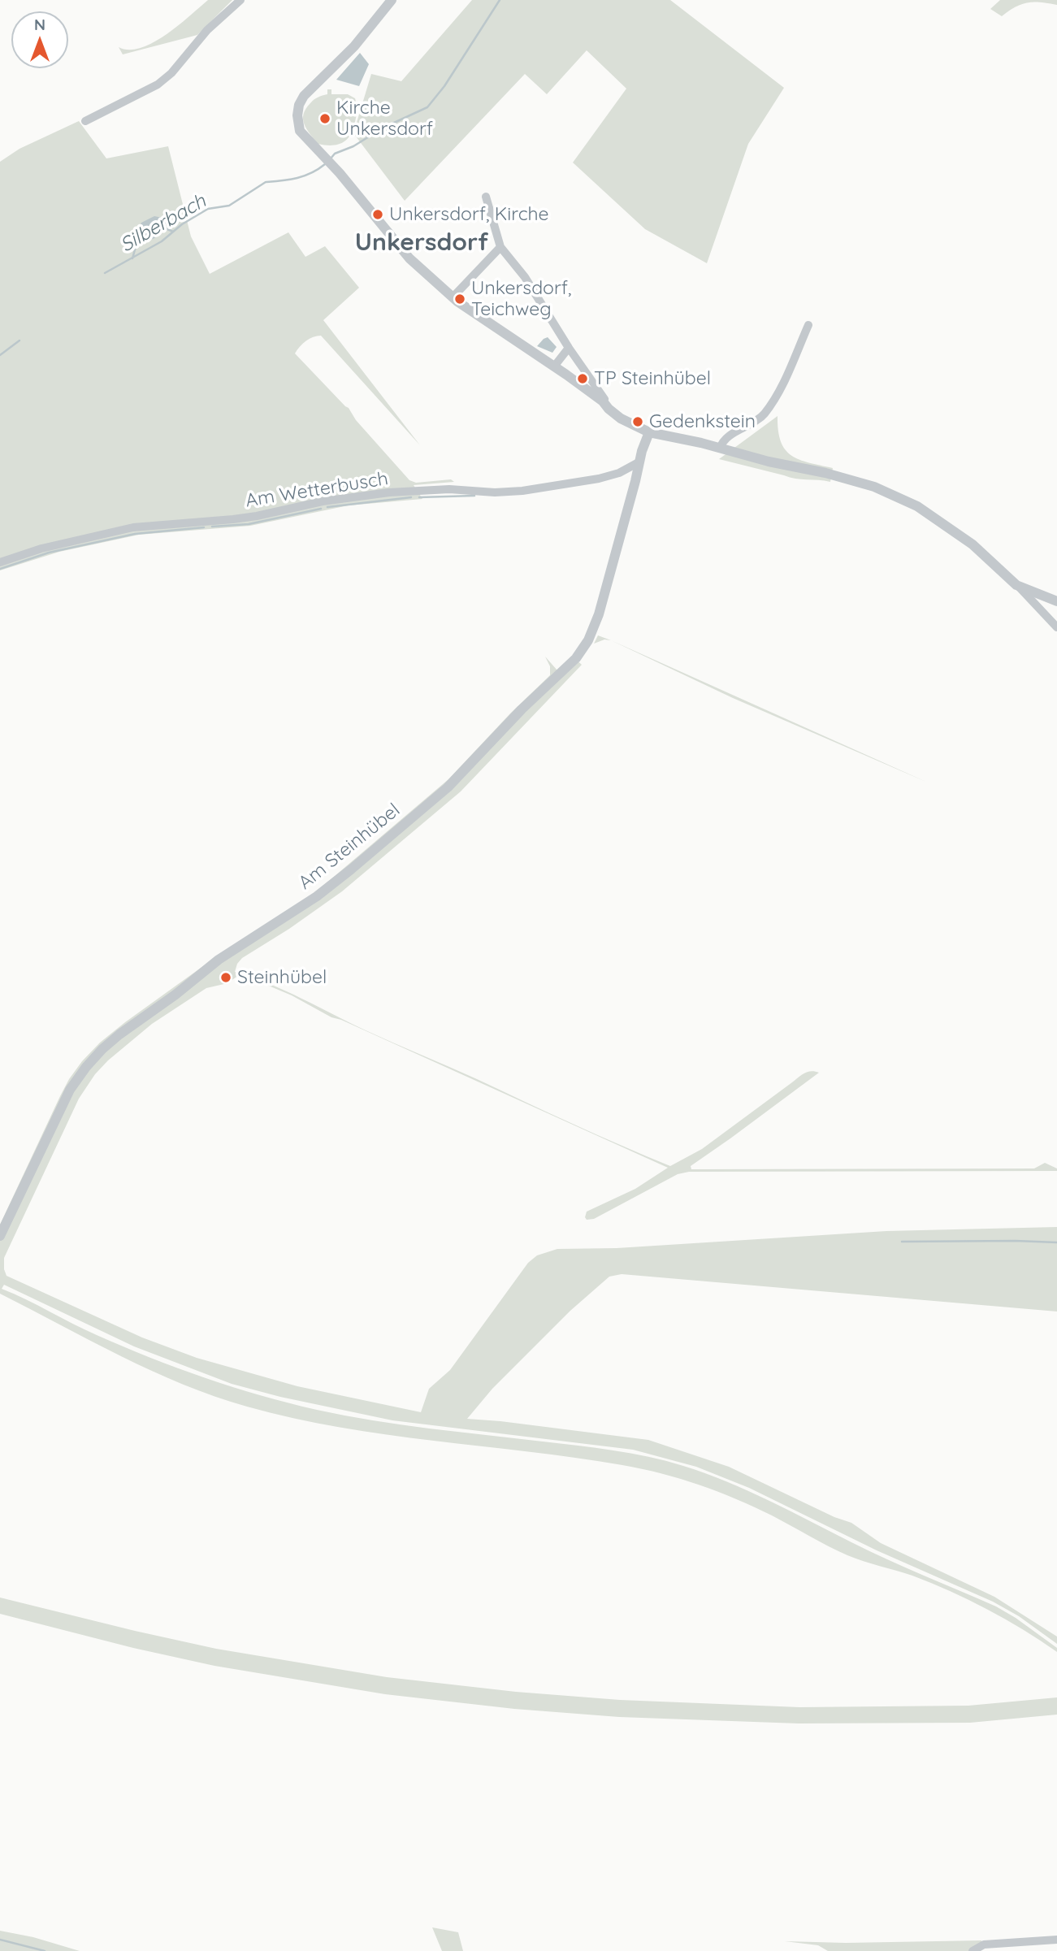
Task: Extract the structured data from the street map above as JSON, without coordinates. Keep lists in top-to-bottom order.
{
  "streets": {
    "street": ["Am Wetterbusch", "Am Steinhübel"]
  },
  "crossings": [
    ["Am Wetterbusch", "Am Steinhübel"]
  ],
  "districts": ["Unkersdorf"],
  "water": ["Silberbach"],
  "places": [
    "Kirche Unkersdorf",
    "Unkersdorf, Kirche",
    "Unkersdorf, Teichweg",
    "TP Steinhübel",
    "Gedenkstein",
    "Steinhübel"
  ],
  "north": "top"
}
